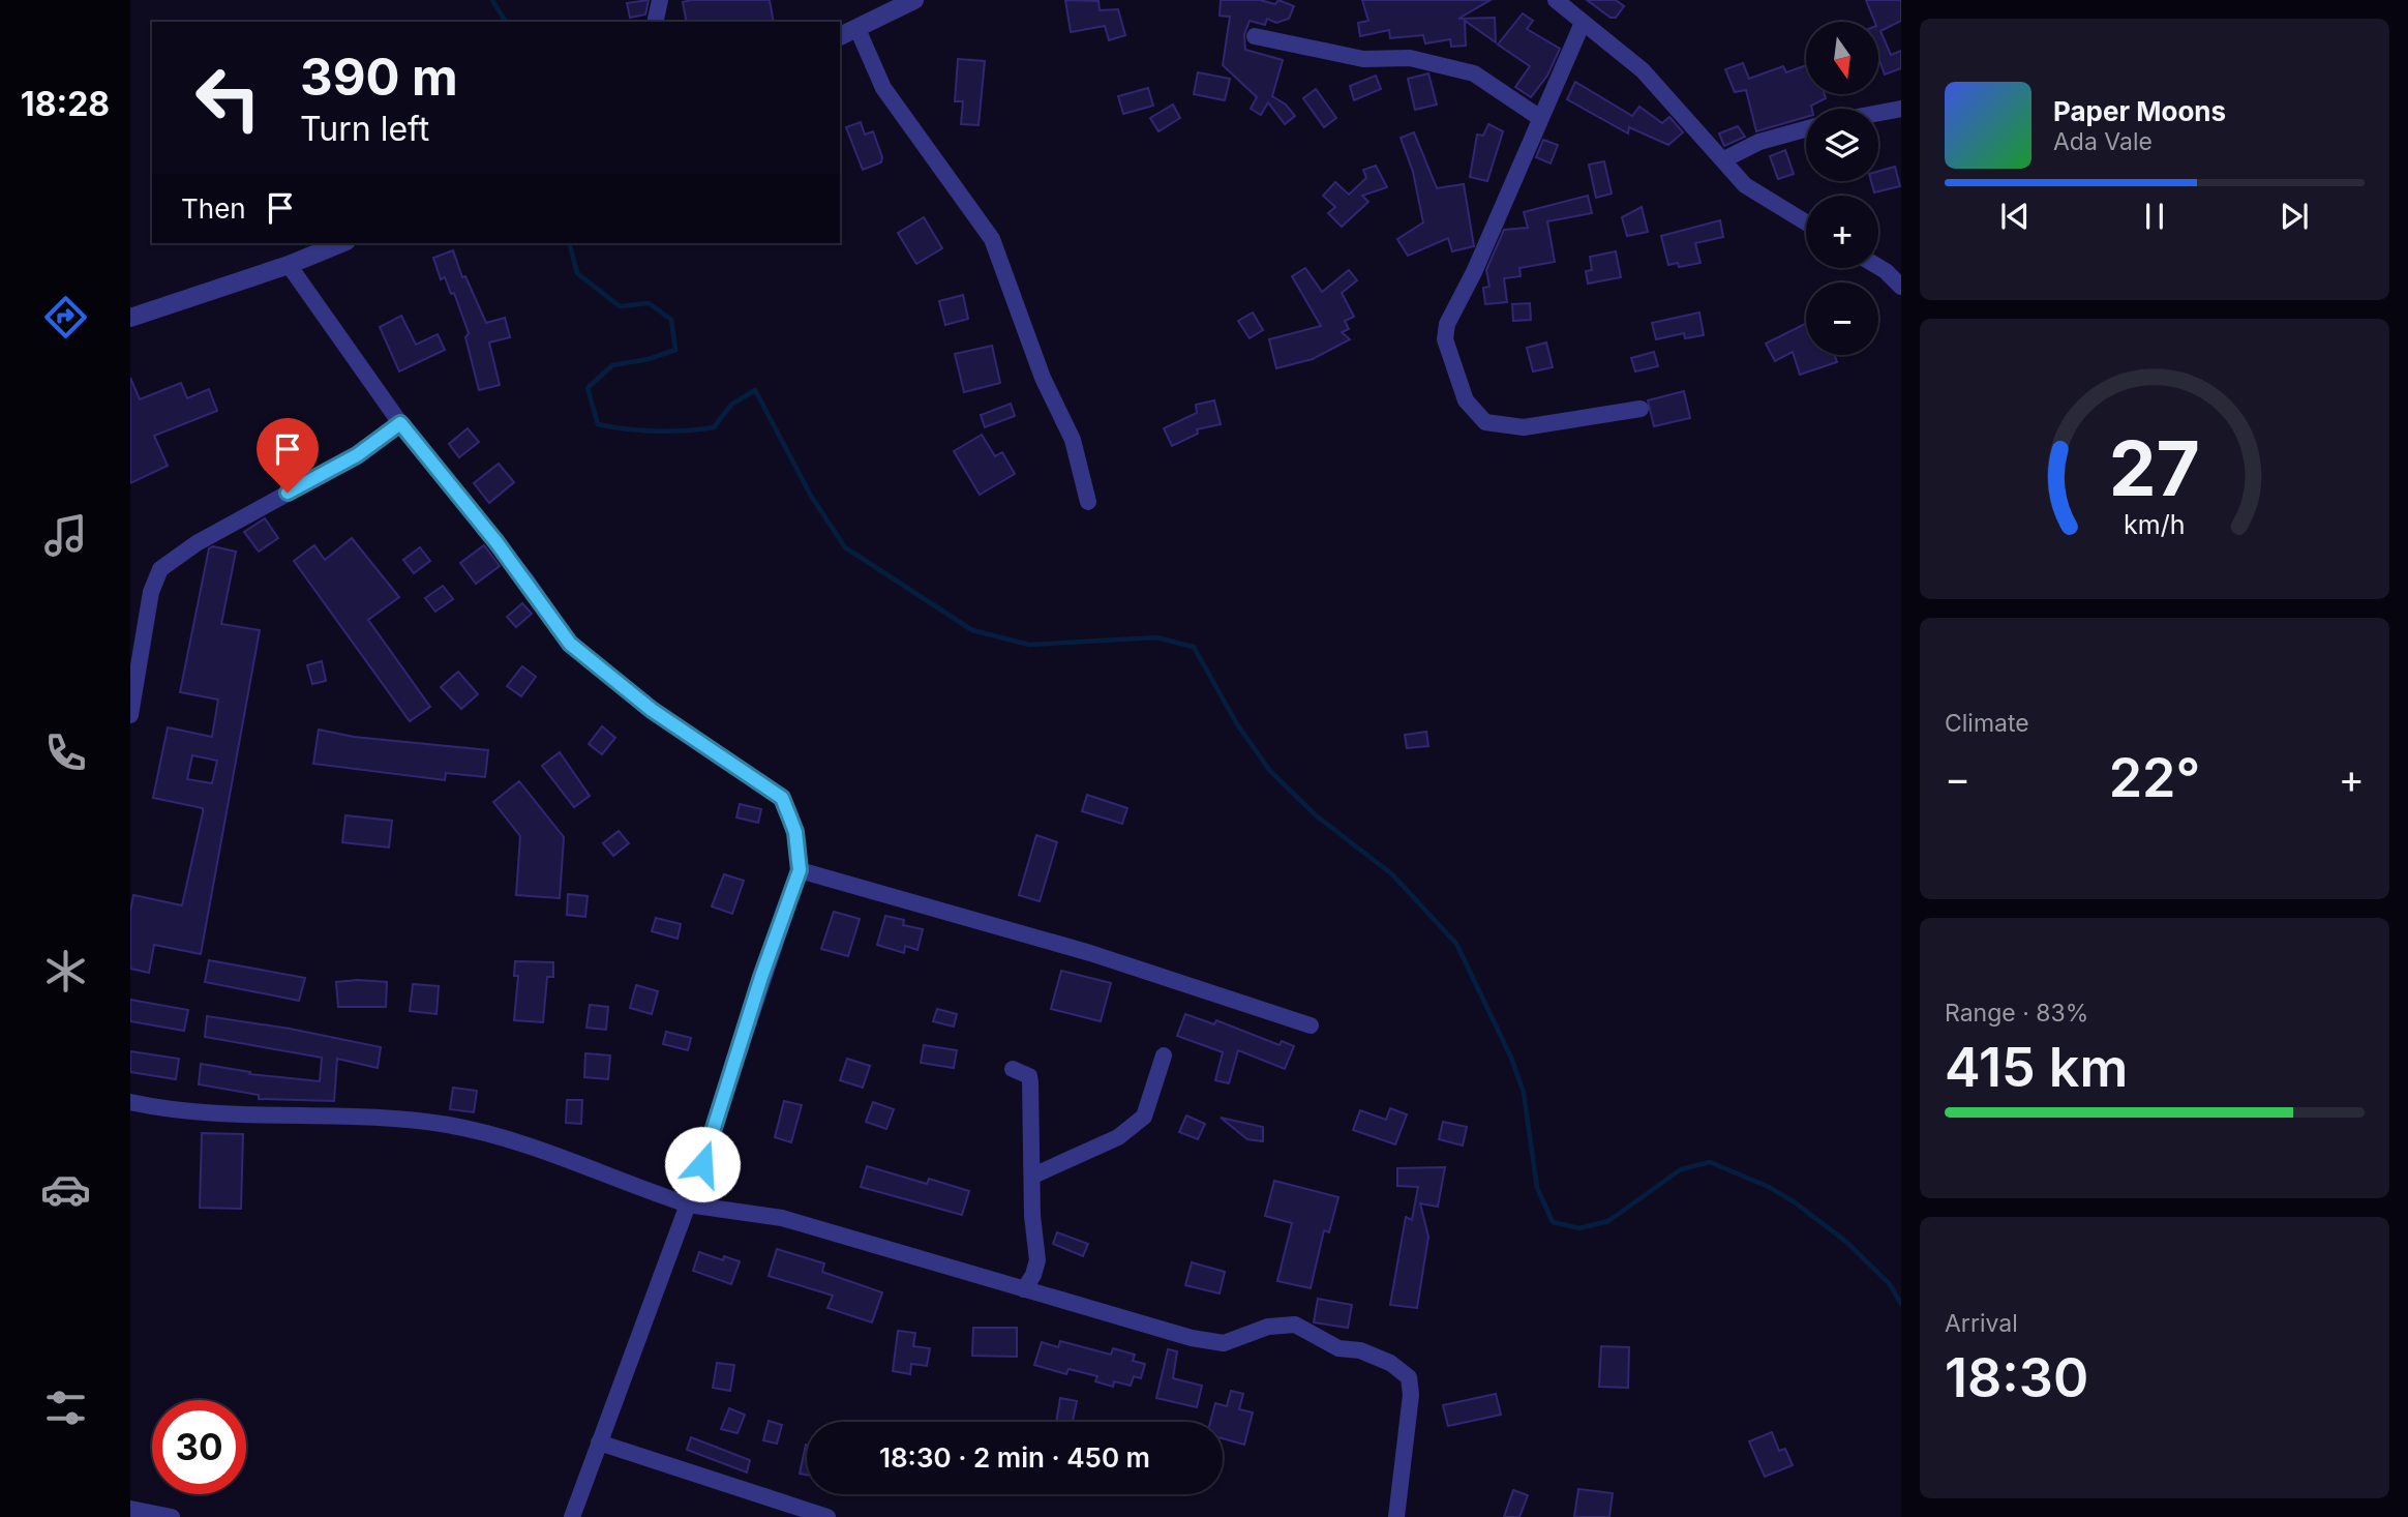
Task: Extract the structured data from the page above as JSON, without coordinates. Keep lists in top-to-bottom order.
{
  "north": "bottom",
  "page": {
    "tabs": "18:28",
    "map_buttons": ["+", "−"],
    "turn": ["390 m", "Turn left"],
    "song": ["Paper Moons", "Ada Vale"],
    "then": "Then",
    "tile": [
      "Climate",
      ["Range · 83%", "415 km"],
      ["Arrival", "18:30"]
    ],
    "heat": ["−", "22°", "+"],
    "limit": "30",
    "trip": "18:30 · 2 min · 450 m",
    "gauge": ["27", "km/h"]
  }
}
